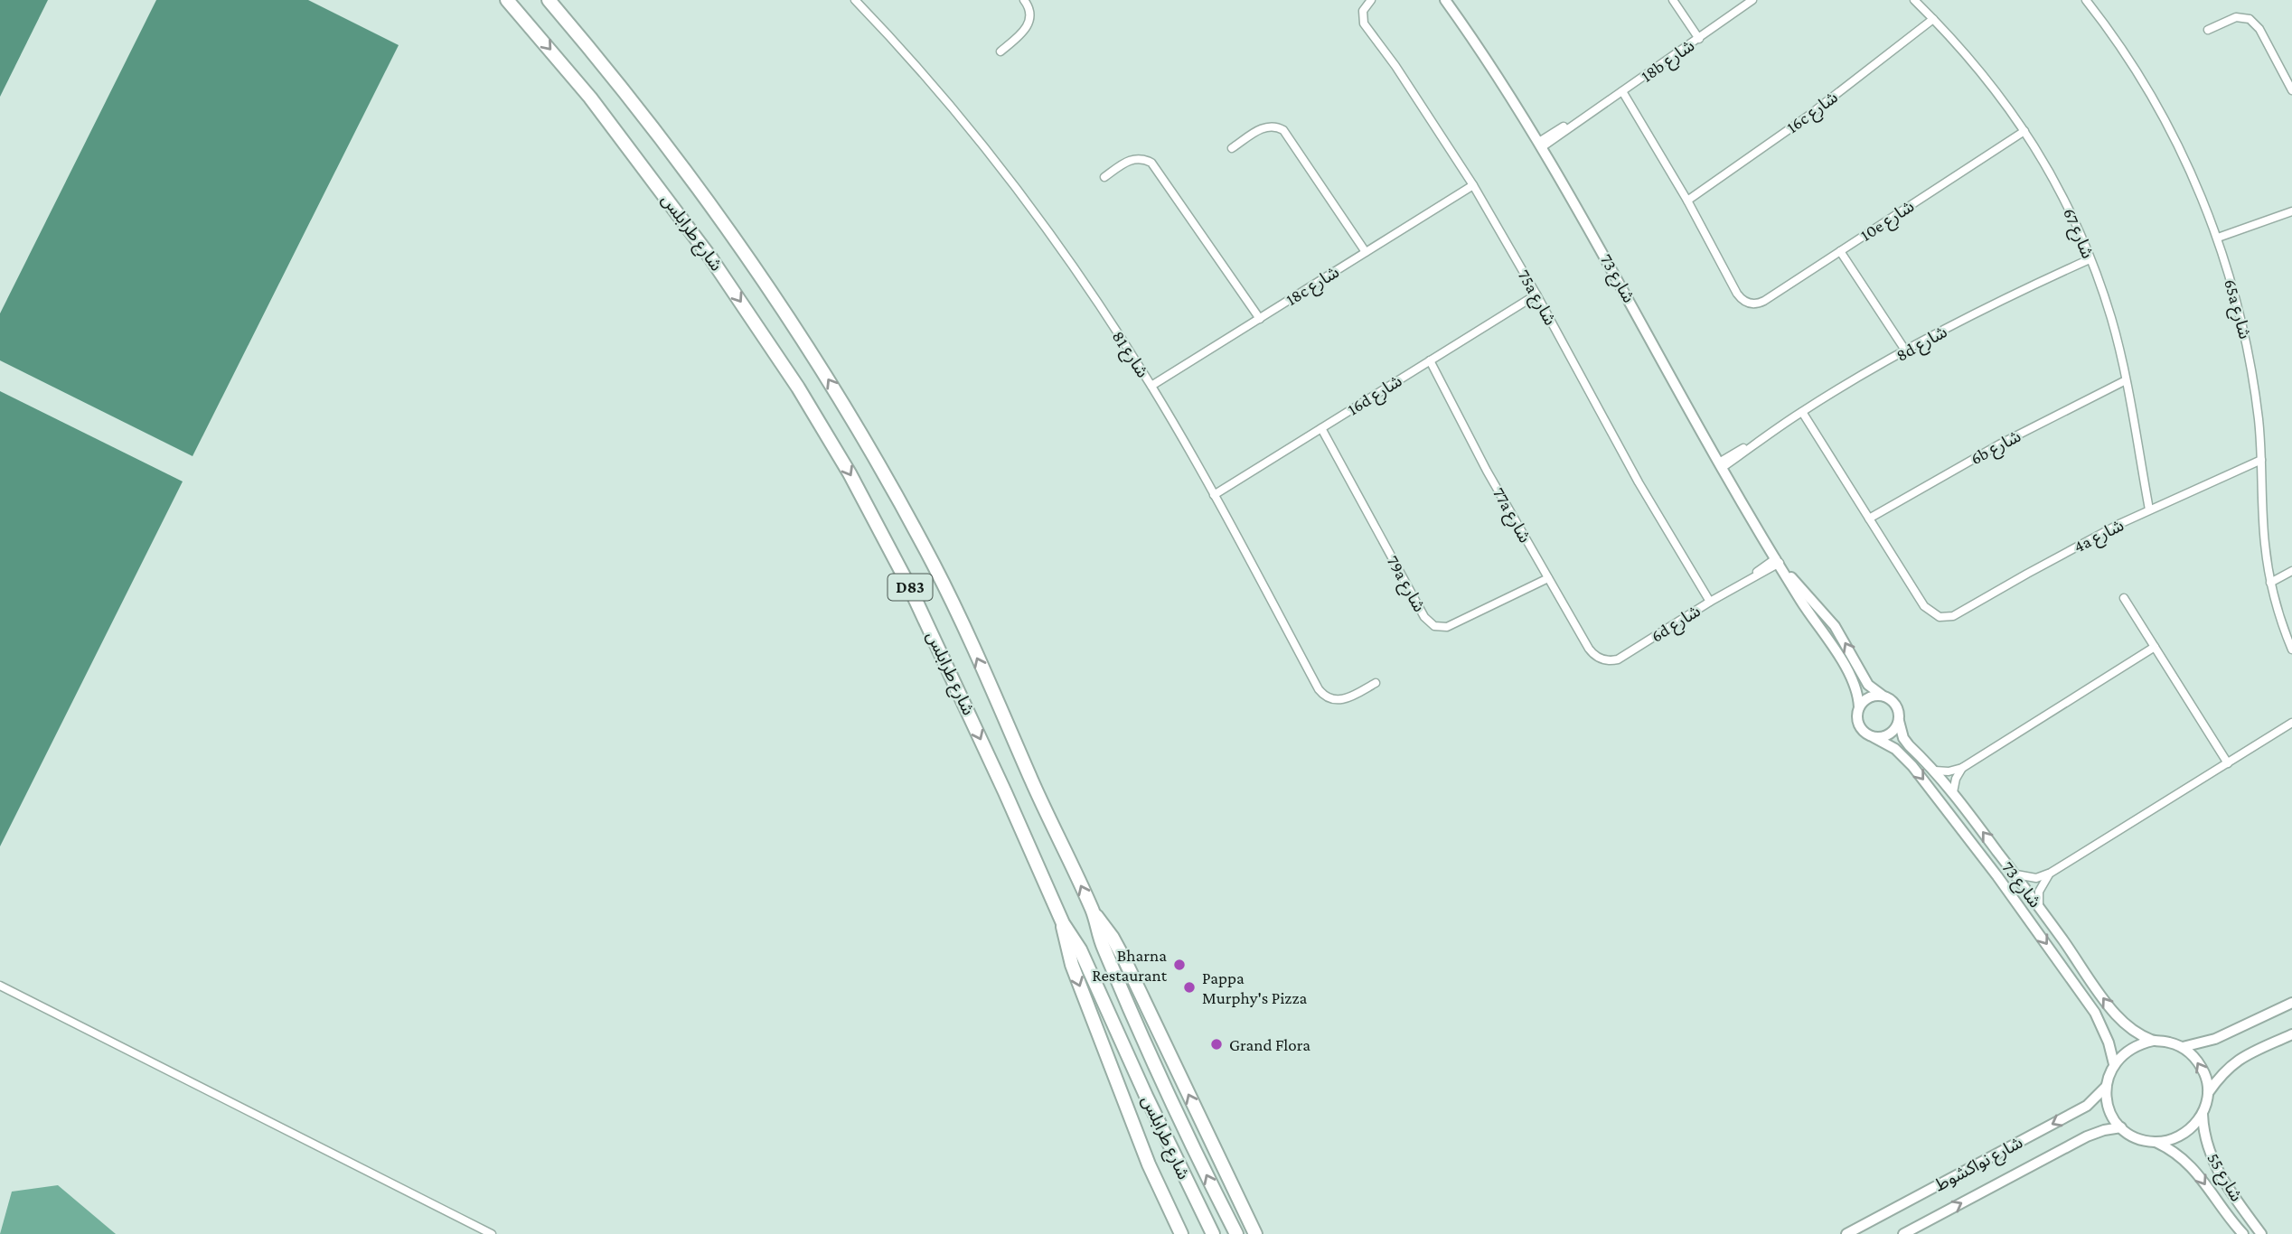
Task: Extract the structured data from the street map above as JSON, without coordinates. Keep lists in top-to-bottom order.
{
  "streets": {
    "highway": ["شارع طرابلس", "D83"],
    "street": [
      "18b شارع",
      "16c شارع",
      "10e شارع",
      "شارع 67",
      "شارع 73",
      "18c شارع",
      "75a شارع",
      "65a شارع",
      "8d شارع",
      "شارع 81",
      "16d شارع",
      "6b شارع",
      "77a شارع",
      "4a شارع",
      "79a شارع",
      "6d شارع",
      "شارع نواكشوط",
      "شارع 55"
    ]
  },
  "crossings": [
    ["18b شارع", "شارع 73"],
    ["16c شارع", "10e شارع"],
    ["16c شارع", "شارع 67"],
    ["10e شارع", "شارع 67"],
    ["شارع 67", "8d شارع"],
    ["شارع 67", "6b شارع"],
    ["شارع 67", "4a شارع"],
    ["شارع 73", "8d شارع"],
    ["شارع 73", "6d شارع"],
    ["شارع 73", "شارع نواكشوط"],
    ["شارع 73", "شارع 55"],
    ["18c شارع", "75a شارع"],
    ["18c شارع", "شارع 81"],
    ["75a شارع", "16d شارع"],
    ["75a شارع", "6d شارع"],
    ["65a شارع", "4a شارع"],
    ["شارع 81", "16d شارع"],
    ["16d شارع", "77a شارع"],
    ["16d شارع", "79a شارع"],
    ["6b شارع", "4a شارع"],
    ["77a شارع", "79a شارع"],
    ["77a شارع", "6d شارع"],
    ["شارع نواكشوط", "شارع 55"]
  ],
  "places": ["Bharna Restaurant", "Pappa Murphy's Pizza", "Grand Flora"]
}
